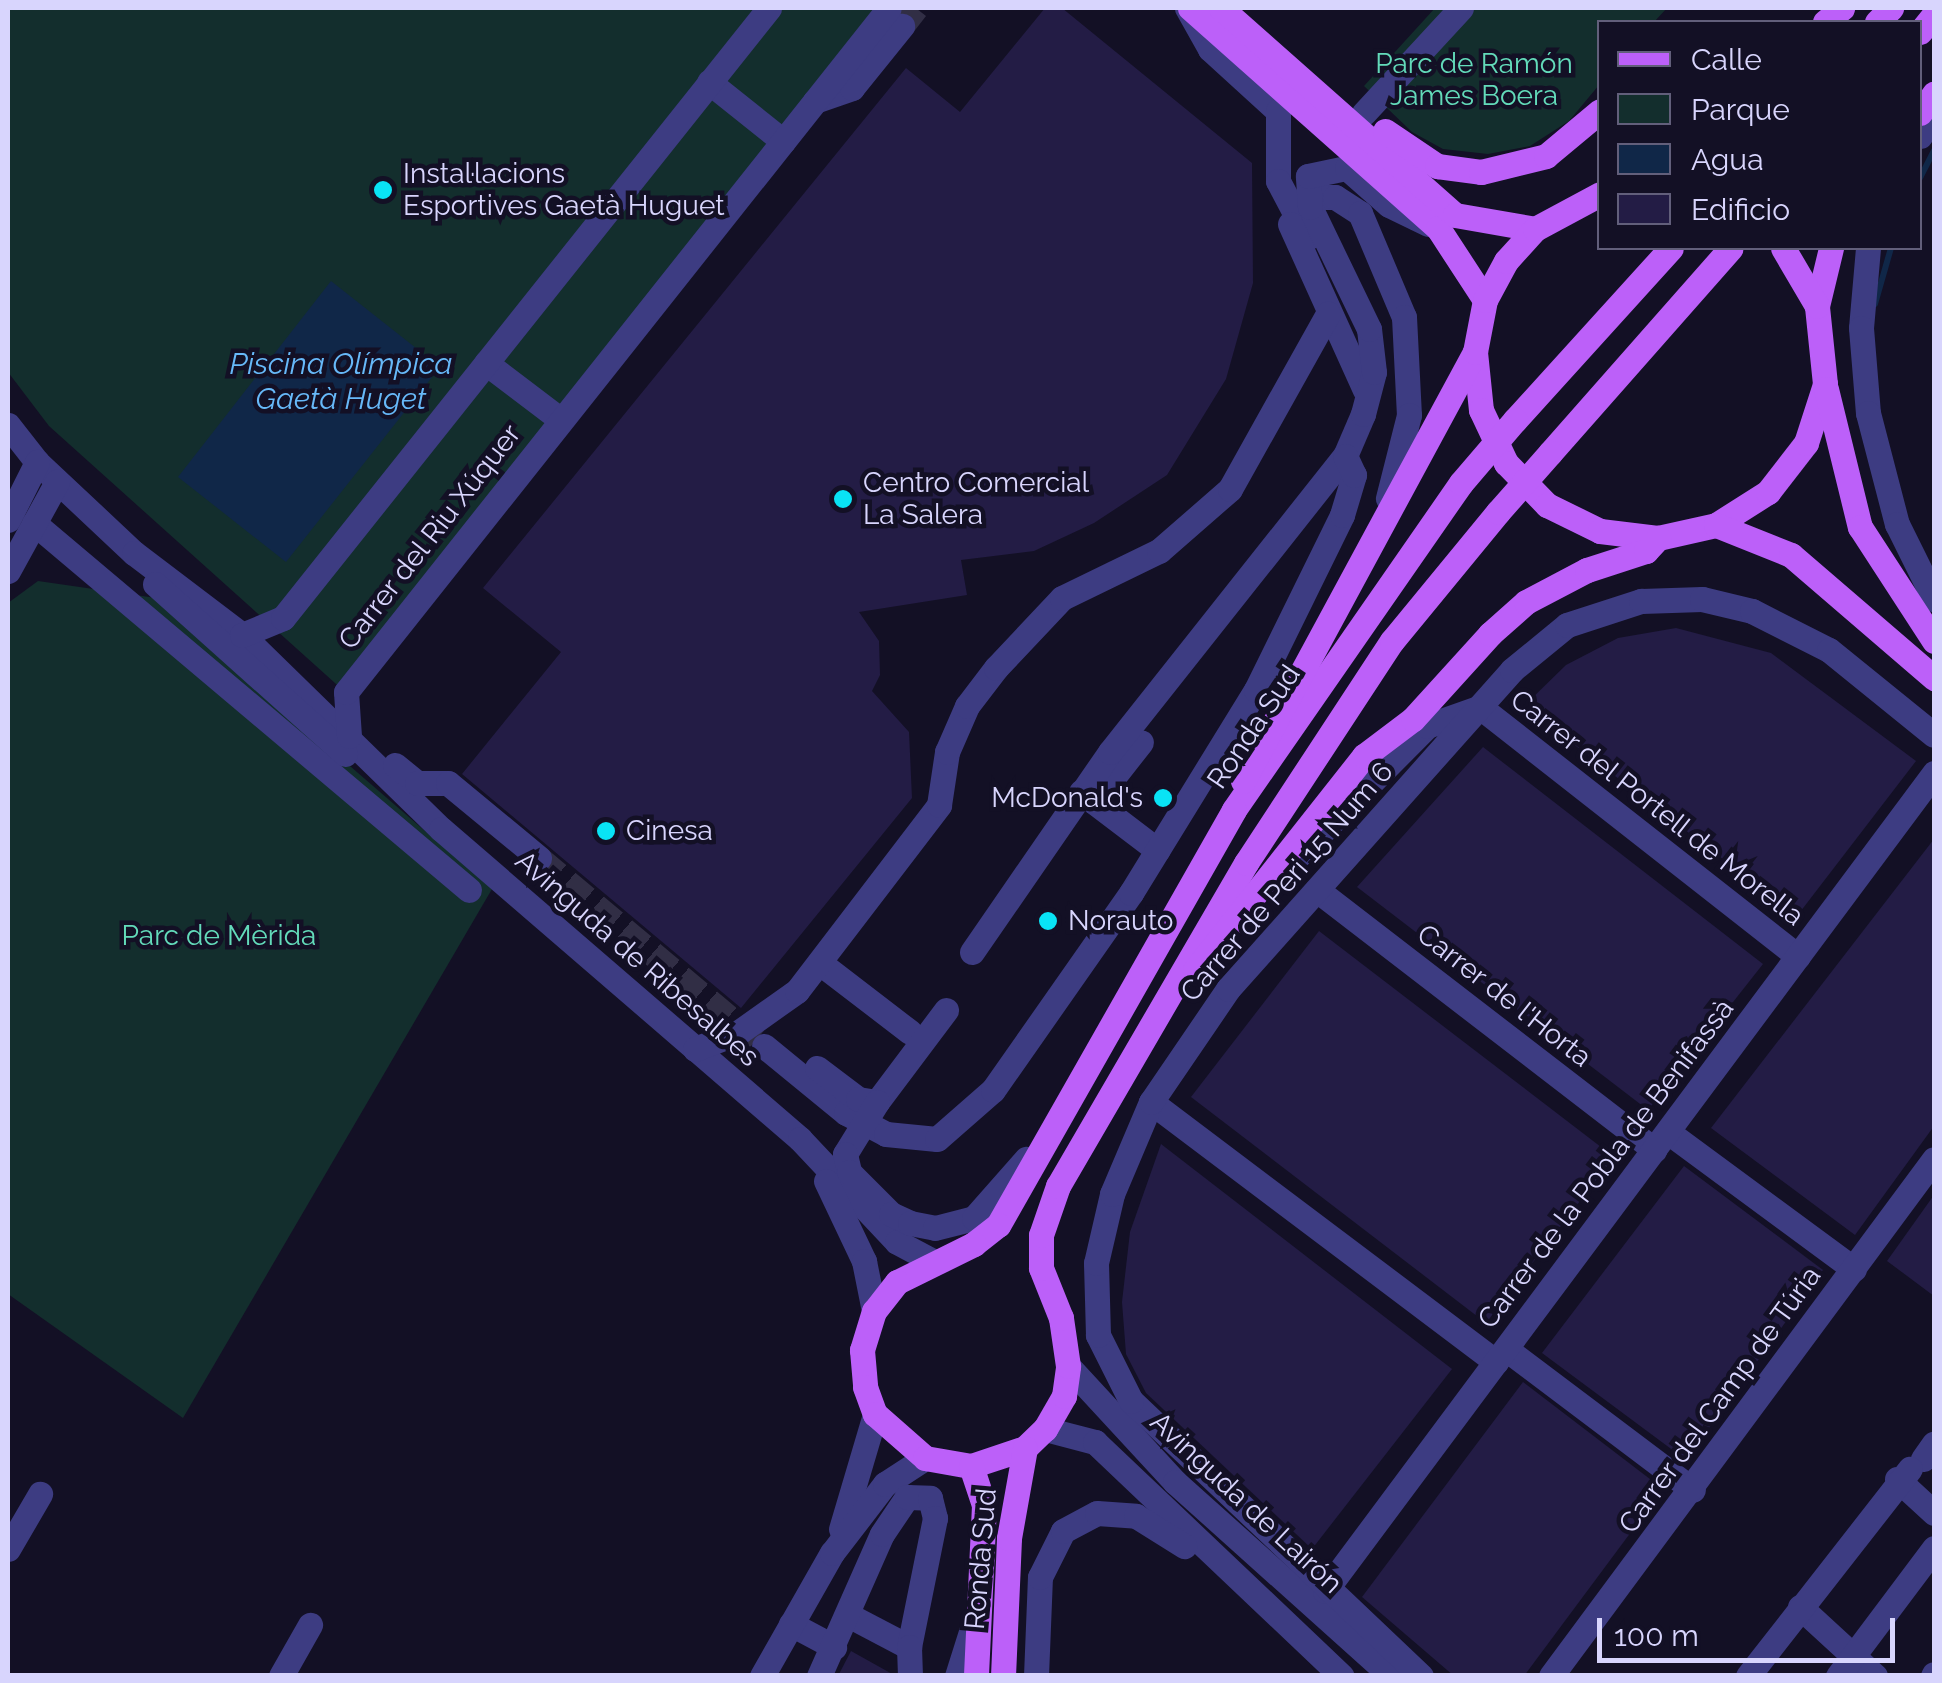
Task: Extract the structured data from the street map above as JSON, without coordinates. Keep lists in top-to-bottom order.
{
  "streets": {
    "main road": ["Ronda Sud"],
    "street": [
      "Carrer del Riu Xúquer",
      "Carrer del Portell de Morella",
      "Carrer de Peri 15 Num 6",
      "Avinguda de Ribesalbes",
      "Carrer de l'Horta",
      "Carrer de la Pobla de Benifassà",
      "Carrer del Camp de Túria",
      "Avinguda de Lairón"
    ]
  },
  "crossings": [
    ["Carrer del Riu Xúquer", "Avinguda de Ribesalbes"],
    ["Ronda Sud", "Avinguda de Ribesalbes"],
    ["Carrer del Portell de Morella", "Carrer de Peri 15 Num 6"],
    ["Carrer del Portell de Morella", "Carrer de la Pobla de Benifassà"],
    ["Carrer de Peri 15 Num 6", "Carrer de l'Horta"],
    ["Carrer de Peri 15 Num 6", "Avinguda de Lairón"],
    ["Carrer de l'Horta", "Carrer de la Pobla de Benifassà"],
    ["Carrer de l'Horta", "Carrer del Camp de Túria"],
    ["Carrer de la Pobla de Benifassà", "Avinguda de Lairón"]
  ],
  "water": ["Piscina Olímpica Gaetà Huget"],
  "parks": ["Parc de Ramón James Boera", "Parc de Mèrida"],
  "places": [
    "Instal·lacions Esportives Gaetà Huguet",
    "Centro Comercial La Salera",
    "McDonald's",
    "Cinesa",
    "Norauto"
  ],
  "legend": [
    "Calle",
    "Parque",
    "Agua",
    "Edificio"
  ],
  "scale_bar": "100 m"
}
